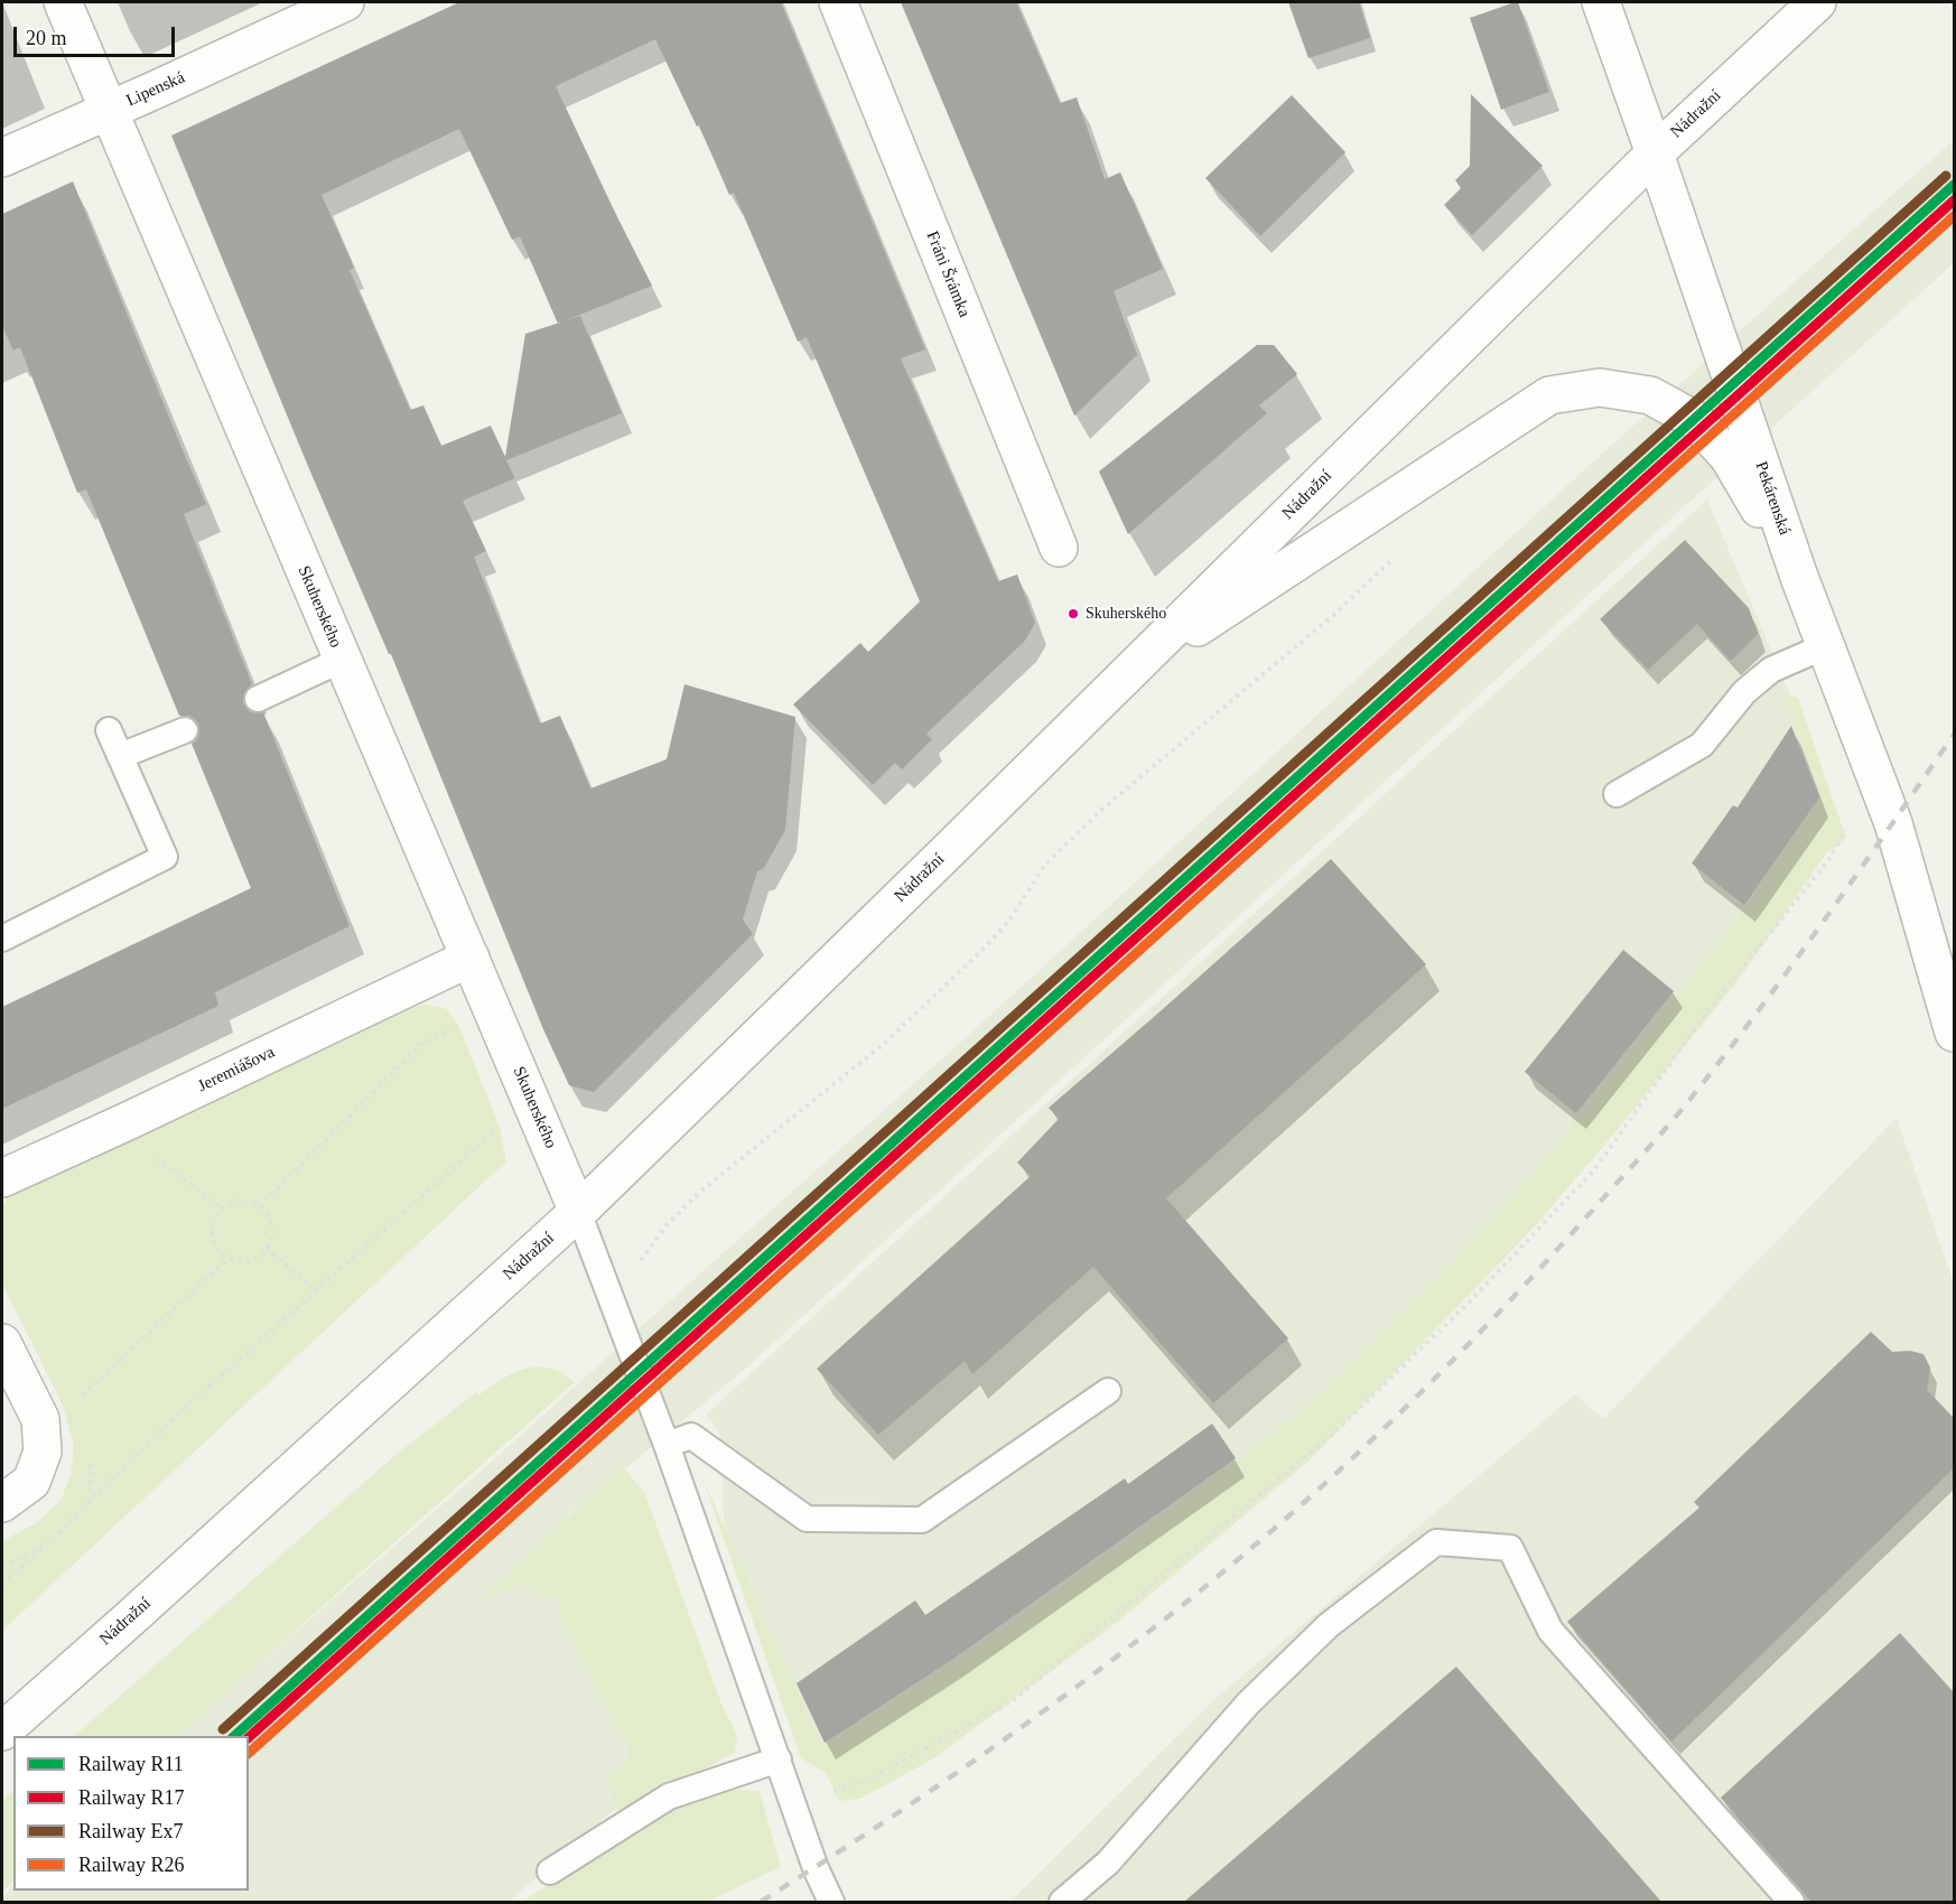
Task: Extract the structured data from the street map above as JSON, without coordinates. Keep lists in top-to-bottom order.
{
  "streets": {
    "street": [
      "Lipenská",
      "Nádražní",
      "Fráni Šrámka",
      "Pekárenská",
      "Skuherského",
      "Jeremiášova"
    ]
  },
  "crossings": [
    ["Lipenská", "Skuherského"],
    ["Nádražní", "Pekárenská"],
    ["Nádražní", "Skuherského"],
    ["Skuherského", "Jeremiášova"]
  ],
  "places": ["Skuherského"],
  "lines": [
    "rail line Ex7",
    "rail line R11",
    "rail line R17",
    "rail line R26"
  ],
  "legend": [
    "Railway R11",
    "Railway R17",
    "Railway Ex7",
    "Railway R26"
  ],
  "scale_bar": "20 m"
}
